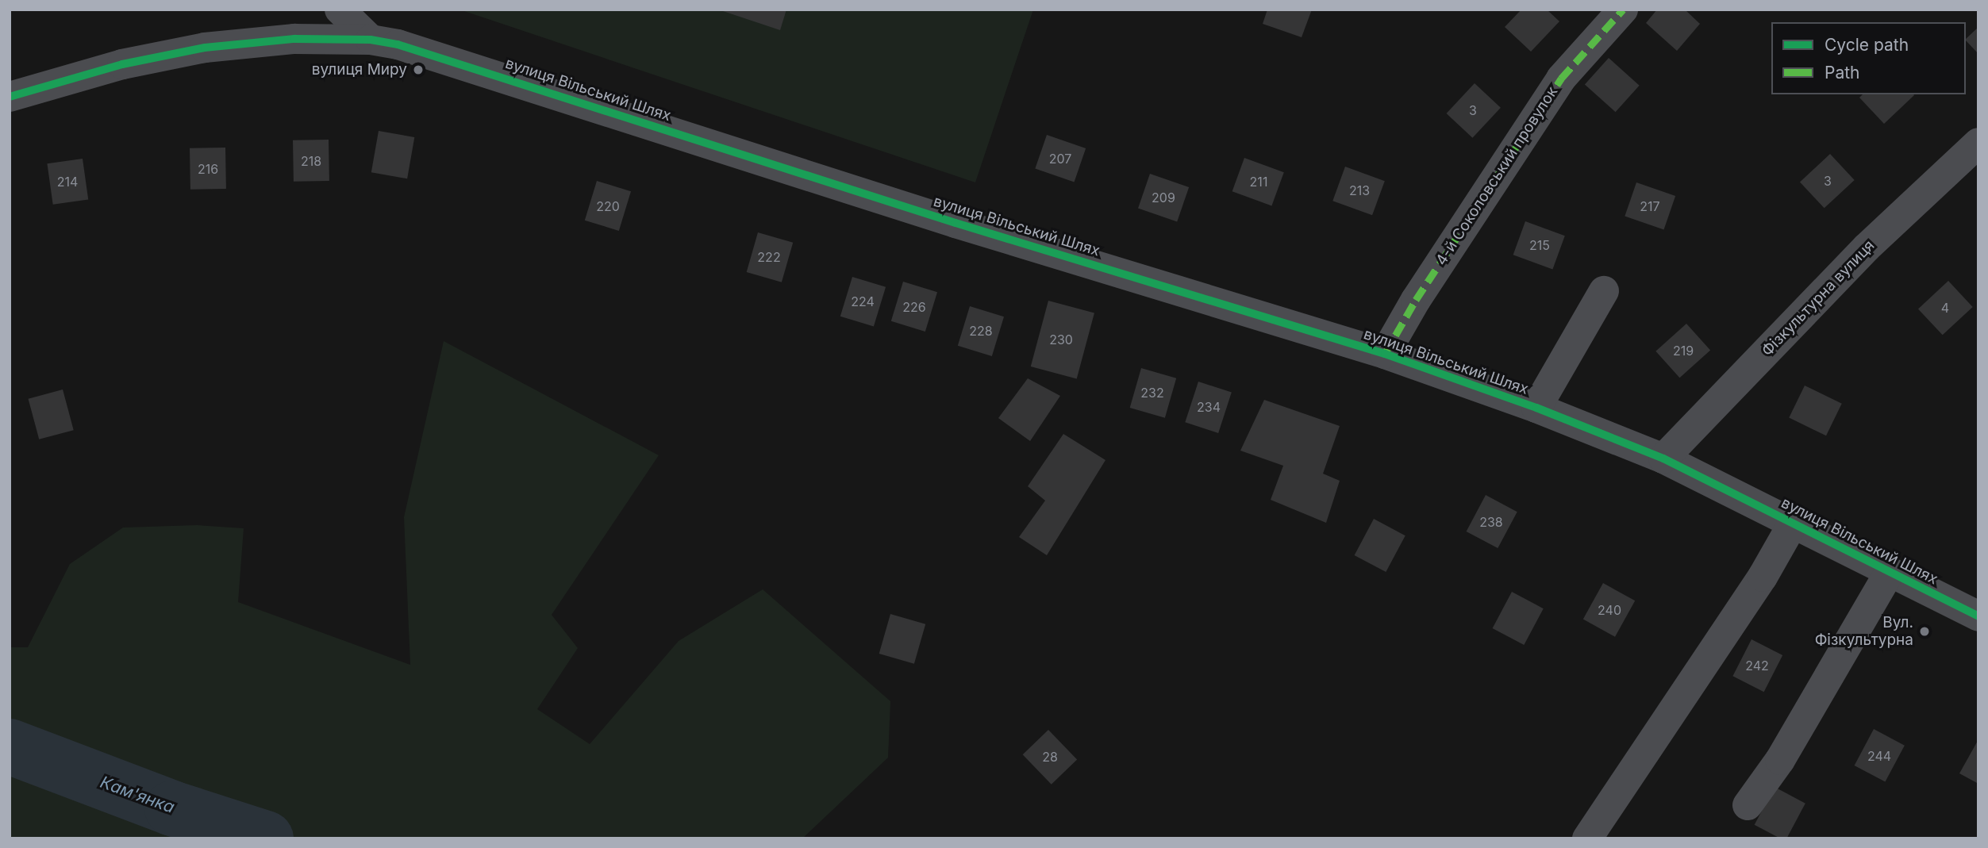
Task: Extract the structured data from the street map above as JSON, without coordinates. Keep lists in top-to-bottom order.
{
  "streets": {
    "street": ["вулиця Вільський Шлях", "4-й Соколовський провулок", "Фізкультурна вулиця"]
  },
  "crossings": [
    ["вулиця Вільський Шлях", "4-й Соколовський провулок"],
    ["вулиця Вільський Шлях", "Фізкультурна вулиця"]
  ],
  "water": ["Кам'янка"],
  "places": ["вулиця Миру", "Вул. Фізкультурна"],
  "house_numbers": [
    "3",
    "207",
    "218",
    "216",
    "3",
    "214",
    "211",
    "213",
    "209",
    "220",
    "217",
    "215",
    "222",
    "224",
    "226",
    "4",
    "228",
    "230",
    "219",
    "232",
    "234",
    "238",
    "240",
    "242",
    "244",
    "28"
  ],
  "legend": ["Cycle path", "Path"]
}
